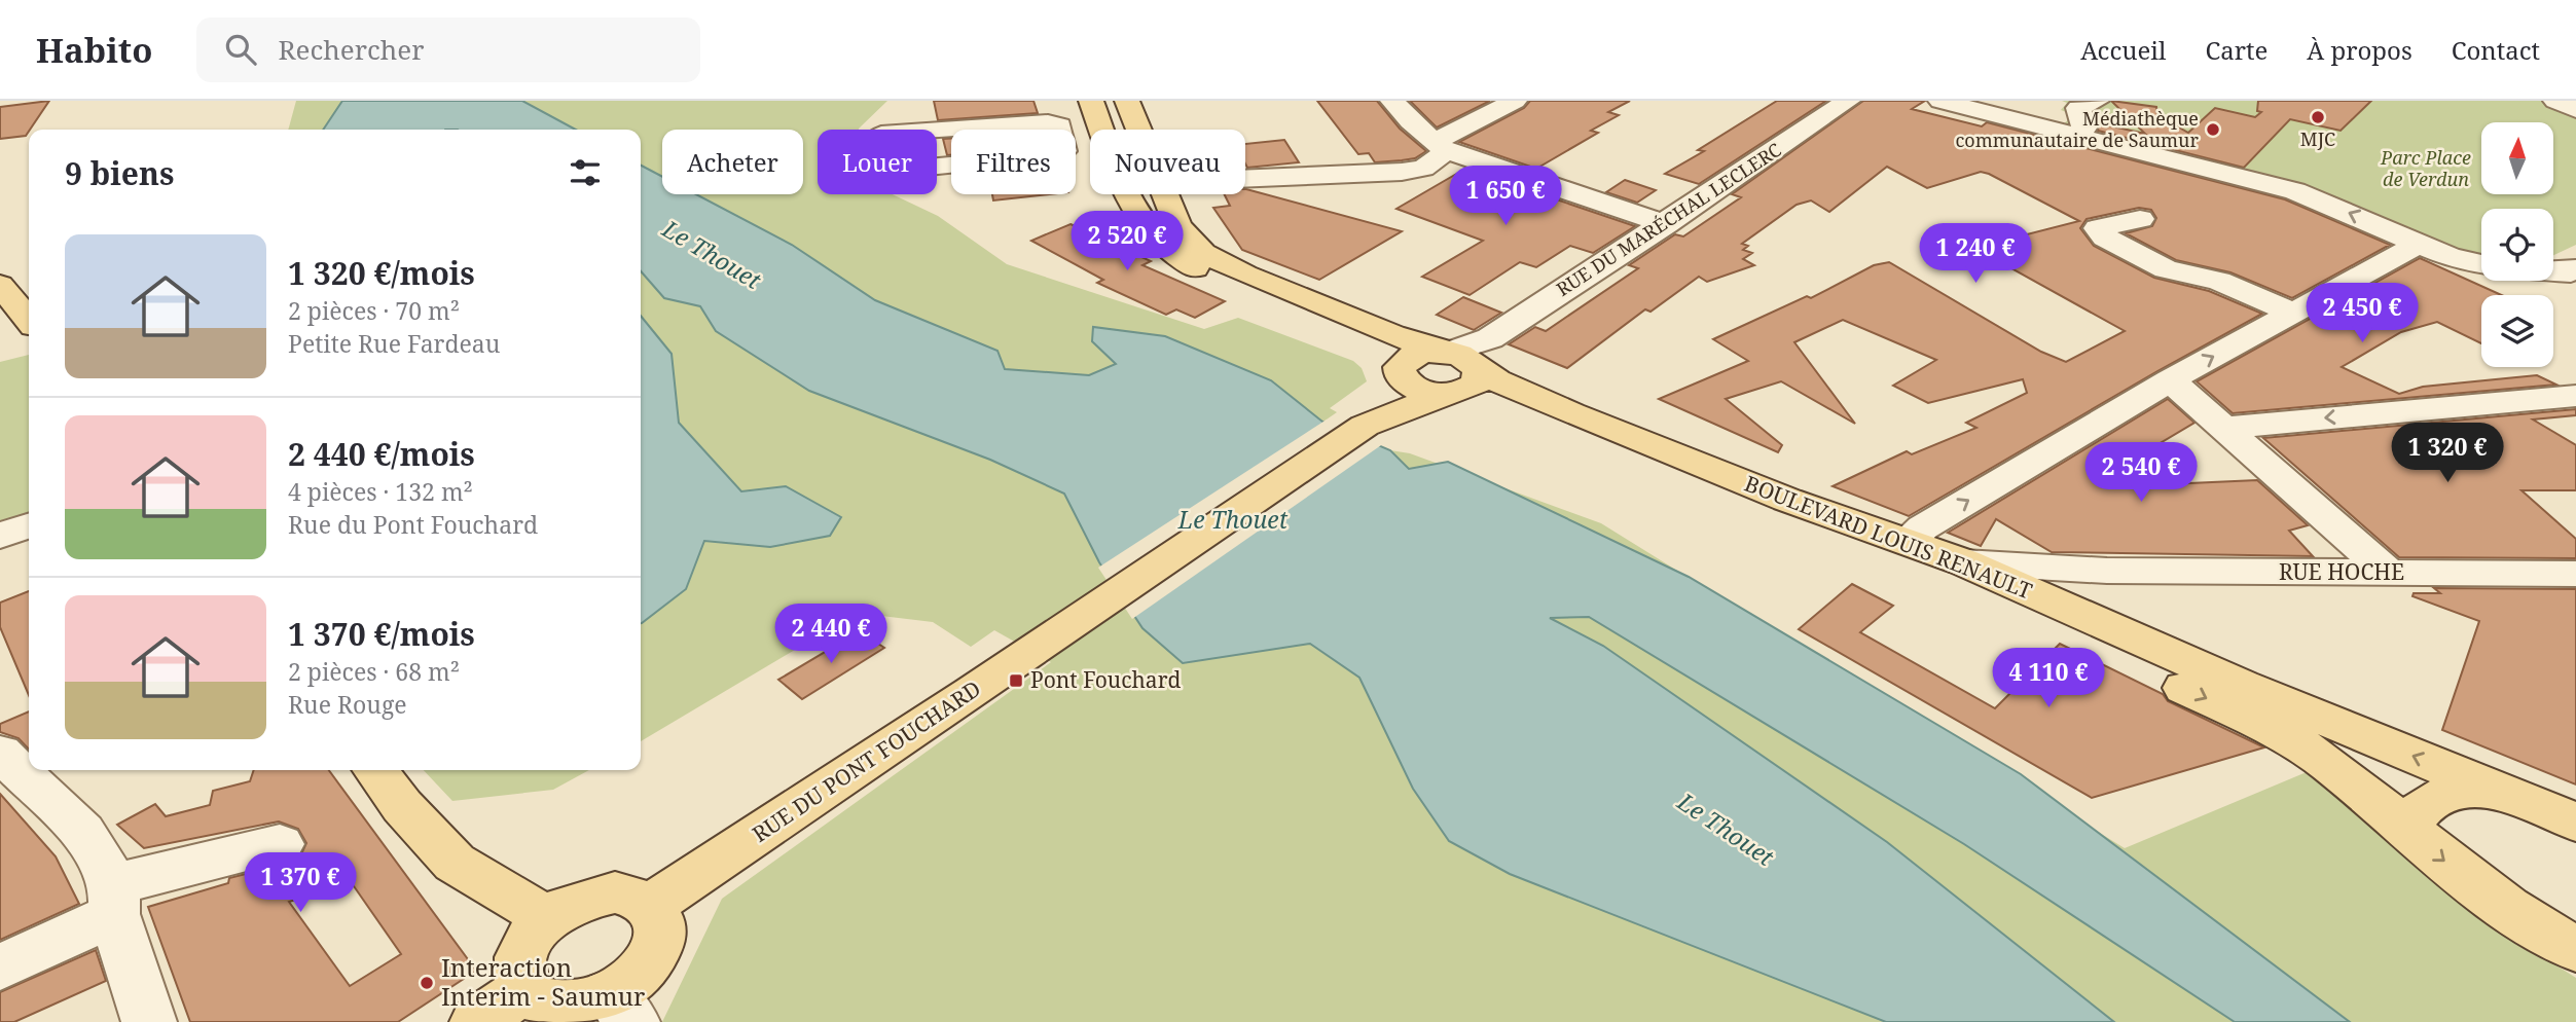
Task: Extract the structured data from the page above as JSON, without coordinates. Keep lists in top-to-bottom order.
{
  "streets": {
    "main road": ["BOULEVARD LOUIS RENAULT", "RUE DU PONT FOUCHARD"],
    "street": ["RUE DU MARÉCHAL LECLERC", "RUE HOCHE"]
  },
  "crossings": [
    ["RUE DU MARÉCHAL LECLERC", "BOULEVARD LOUIS RENAULT"],
    ["BOULEVARD LOUIS RENAULT", "RUE HOCHE"]
  ],
  "water": ["Le Thouet"],
  "parks": ["Parc Place de Verdun"],
  "places": {
    "other": ["MJC", "Médiathèque communautaire de Saumur", "Interaction Interim - Saumur"],
    "transit": ["Pont Fouchard"]
  },
  "north": "top",
  "page": {
    "header": "Habito",
    "search": "Rechercher",
    "nav": [
      "Accueil",
      "Carte",
      "À propos",
      "Contact"
    ],
    "chip": [
      "Acheter",
      "Louer",
      "Filtres",
      "Nouveau"
    ],
    "heading": "9 biens",
    "price": [
      "1 650 €",
      "2 520 €",
      "1 240 €",
      "2 450 €",
      "1 320 €",
      "2 540 €",
      "2 440 €",
      "4 110 €",
      "1 370 €"
    ],
    "list": [
      {
        "name": "1 320 €/mois",
        "note": "2 pièces · 70 m² · Petite Rue Fardeau"
      },
      {
        "name": "2 440 €/mois",
        "note": "4 pièces · 132 m² · Rue du Pont Fouchard"
      },
      {
        "name": "1 370 €/mois",
        "note": "2 pièces · 68 m² · Rue Rouge"
      }
    ]
  }
}
